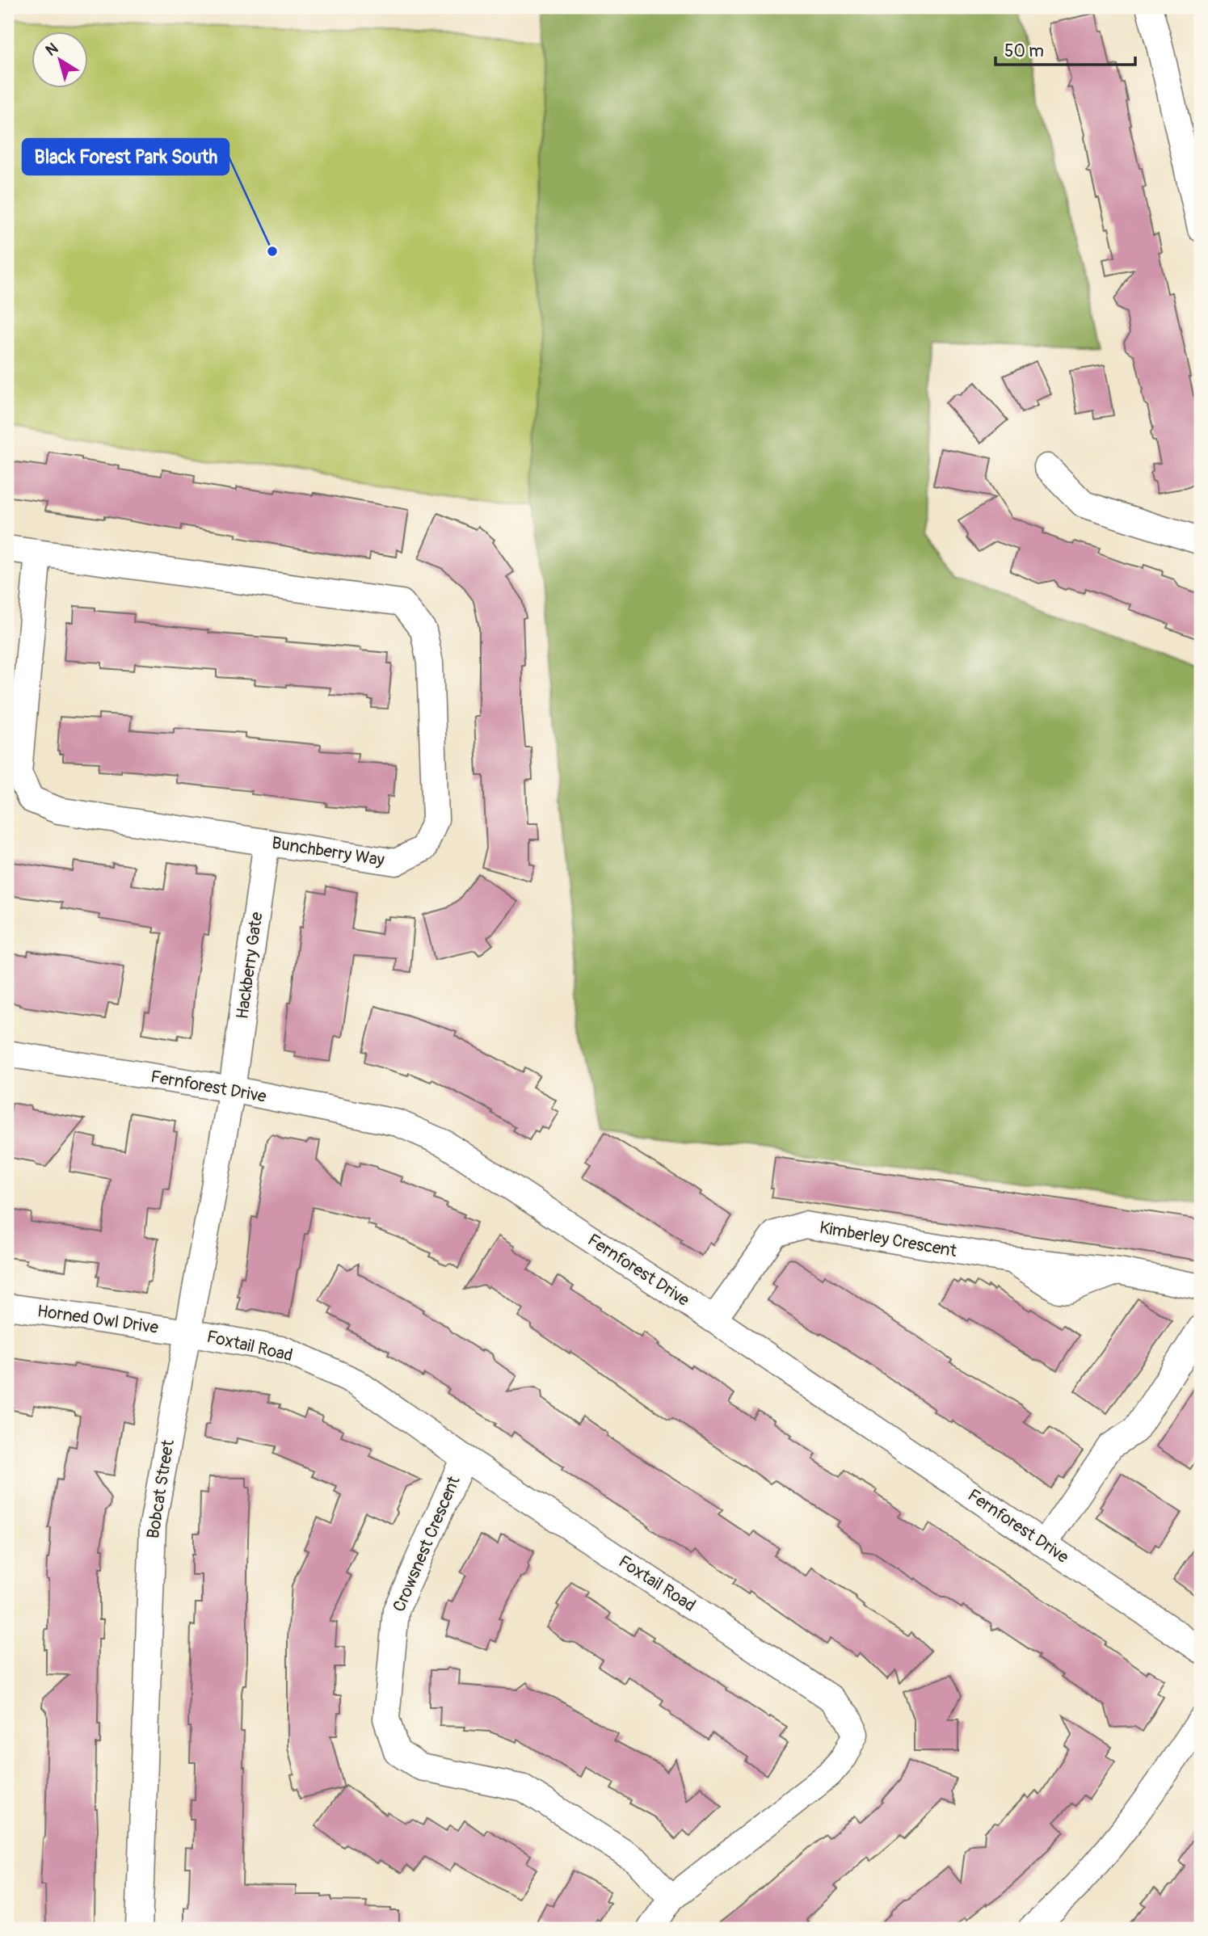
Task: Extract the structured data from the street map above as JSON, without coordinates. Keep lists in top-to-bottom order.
{
  "streets": {
    "street": [
      "Bunchberry Way",
      "Hackberry Gate",
      "Fernforest Drive",
      "Kimberley Crescent",
      "Horned Owl Drive",
      "Foxtail Road",
      "Bobcat Street",
      "Crowsnest Crescent"
    ]
  },
  "crossings": [
    ["Bunchberry Way", "Hackberry Gate"],
    ["Hackberry Gate", "Fernforest Drive"],
    ["Hackberry Gate", "Bobcat Street"],
    ["Fernforest Drive", "Kimberley Crescent"],
    ["Fernforest Drive", "Bobcat Street"],
    ["Horned Owl Drive", "Foxtail Road"],
    ["Horned Owl Drive", "Bobcat Street"],
    ["Foxtail Road", "Bobcat Street"],
    ["Foxtail Road", "Crowsnest Crescent"]
  ],
  "places": ["Black Forest Park South"],
  "scale_bar": "50 m",
  "north": "top left"
}
